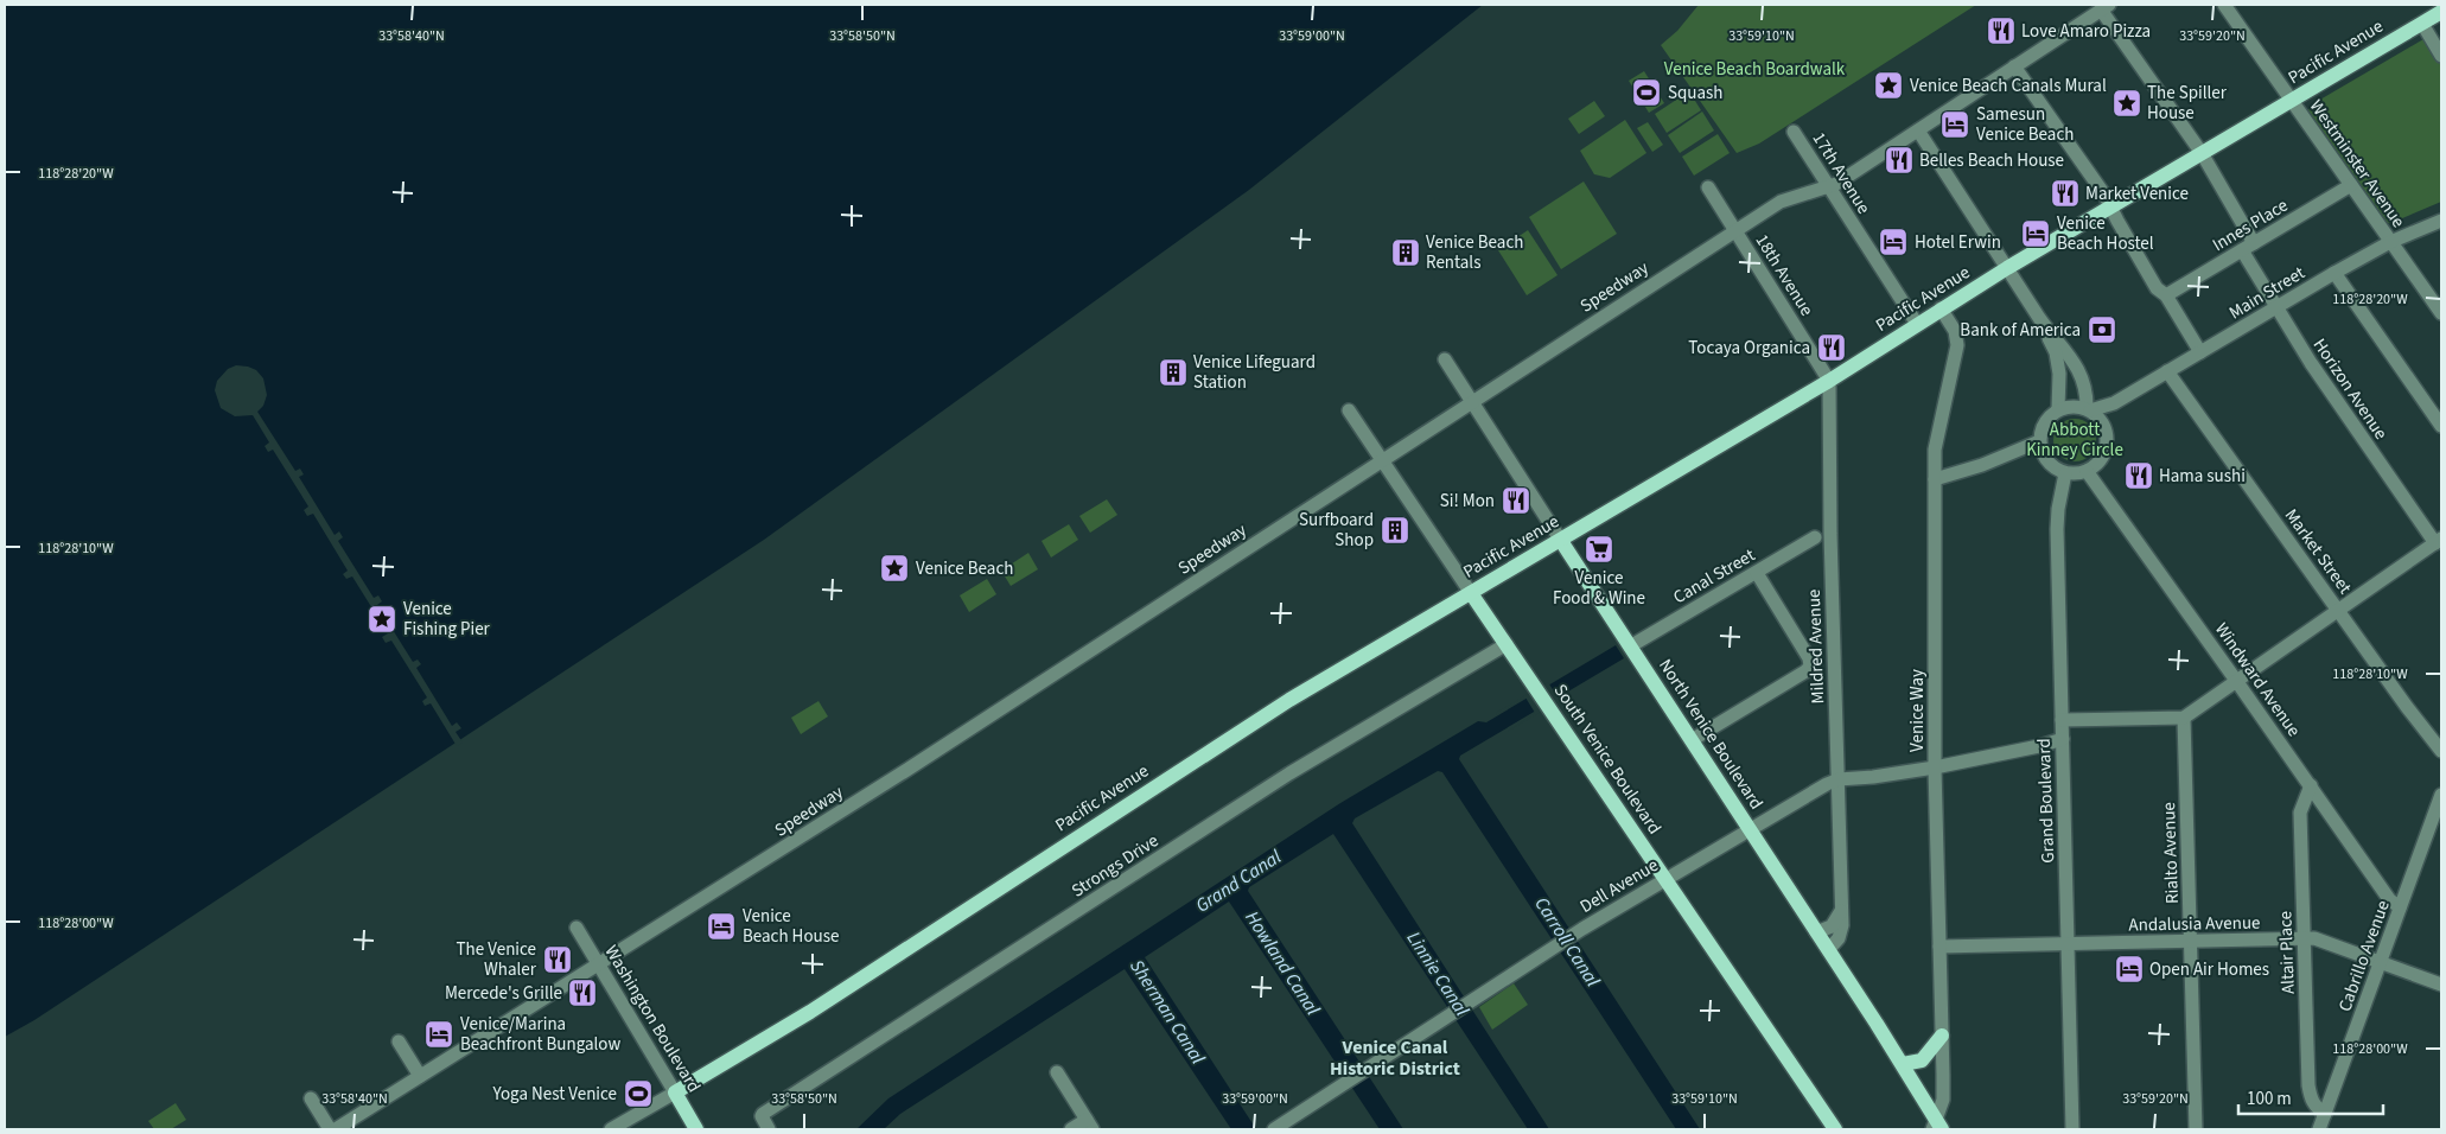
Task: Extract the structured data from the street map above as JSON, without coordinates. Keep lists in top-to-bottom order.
{
  "streets": {
    "main road": [
      "Pacific Avenue",
      "North Venice Boulevard",
      "South Venice Boulevard",
      "Washington Boulevard"
    ],
    "street": [
      "Westminster Avenue",
      "17th Avenue",
      "Innes Place",
      "18th Avenue",
      "Speedway",
      "Main Street",
      "Horizon Avenue",
      "Market Street",
      "Canal Street",
      "Mildred Avenue",
      "Windward Avenue",
      "Venice Way",
      "Grand Boulevard",
      "Rialto Avenue",
      "Strongs Drive",
      "Dell Avenue",
      "Andalusia Avenue",
      "Altair Place",
      "Cabrillo Avenue"
    ]
  },
  "crossings": [
    ["Pacific Avenue", "Westminster Avenue"],
    ["Pacific Avenue", "17th Avenue"],
    ["Pacific Avenue", "18th Avenue"],
    ["Pacific Avenue", "Horizon Avenue"],
    ["Pacific Avenue", "Mildred Avenue"],
    ["Pacific Avenue", "Venice Way"],
    ["Pacific Avenue", "North Venice Boulevard"],
    ["Pacific Avenue", "South Venice Boulevard"],
    ["Pacific Avenue", "Washington Boulevard"],
    ["Westminster Avenue", "Innes Place"],
    ["Westminster Avenue", "Main Street"],
    ["17th Avenue", "Speedway"],
    ["Innes Place", "Horizon Avenue"],
    ["18th Avenue", "Speedway"],
    ["18th Avenue", "Mildred Avenue"],
    ["Speedway", "Horizon Avenue"],
    ["Speedway", "North Venice Boulevard"],
    ["Speedway", "South Venice Boulevard"],
    ["Speedway", "Washington Boulevard"],
    ["Main Street", "Horizon Avenue"],
    ["Main Street", "Market Street"],
    ["Main Street", "Windward Avenue"],
    ["Main Street", "Grand Boulevard"],
    ["Canal Street", "North Venice Boulevard"],
    ["Mildred Avenue", "North Venice Boulevard"],
    ["Mildred Avenue", "Dell Avenue"],
    ["Windward Avenue", "Grand Boulevard"],
    ["Windward Avenue", "Altair Place"],
    ["Windward Avenue", "Cabrillo Avenue"],
    ["Venice Way", "North Venice Boulevard"],
    ["Venice Way", "Andalusia Avenue"],
    ["North Venice Boulevard", "Dell Avenue"],
    ["South Venice Boulevard", "Strongs Drive"],
    ["South Venice Boulevard", "Dell Avenue"],
    ["Grand Boulevard", "Andalusia Avenue"],
    ["Rialto Avenue", "Andalusia Avenue"],
    ["Andalusia Avenue", "Altair Place"],
    ["Andalusia Avenue", "Cabrillo Avenue"],
    ["Altair Place", "Cabrillo Avenue"]
  ],
  "districts": ["Venice Canal Historic District"],
  "water": [
    "Grand Canal",
    "Carroll Canal",
    "Howland Canal",
    "Linnie Canal",
    "Sherman Canal"
  ],
  "parks": ["Venice Beach Boardwalk", "Abbott Kinney Circle"],
  "places": {
    "restaurant": [
      "Love Amaro Pizza",
      "Belles Beach House",
      "Market Venice",
      "Tocaya Organica",
      "Hama sushi",
      "Si! Mon",
      "The Venice Whaler",
      "Mercede's Grille"
    ],
    "place": [
      "Venice Beach Canals Mural",
      "The Spiller House",
      "Venice Beach",
      "Venice Fishing Pier"
    ],
    "sports": ["Squash", "Yoga Nest Venice"],
    "hotel": [
      "Samesun Venice Beach",
      "Venice Beach Hostel",
      "Hotel Erwin",
      "Venice Beach House",
      "Open Air Homes",
      "Venice/Marina Beachfront Bungalow"
    ],
    "building": ["Venice Beach Rentals", "Venice Lifeguard Station", "Surfboard Shop"],
    "bank": ["Bank of America"],
    "supermarket": ["Venice Food & Wine"]
  },
  "scale_bar": "100 m",
  "coordinates": [
    "33°58'40\"N",
    "33°58'50\"N",
    "33°59'00\"N",
    "33°59'10\"N",
    "33°59'20\"N",
    "118°28'20\"W",
    "118°28'10\"W",
    "118°28'00\"W"
  ]
}
